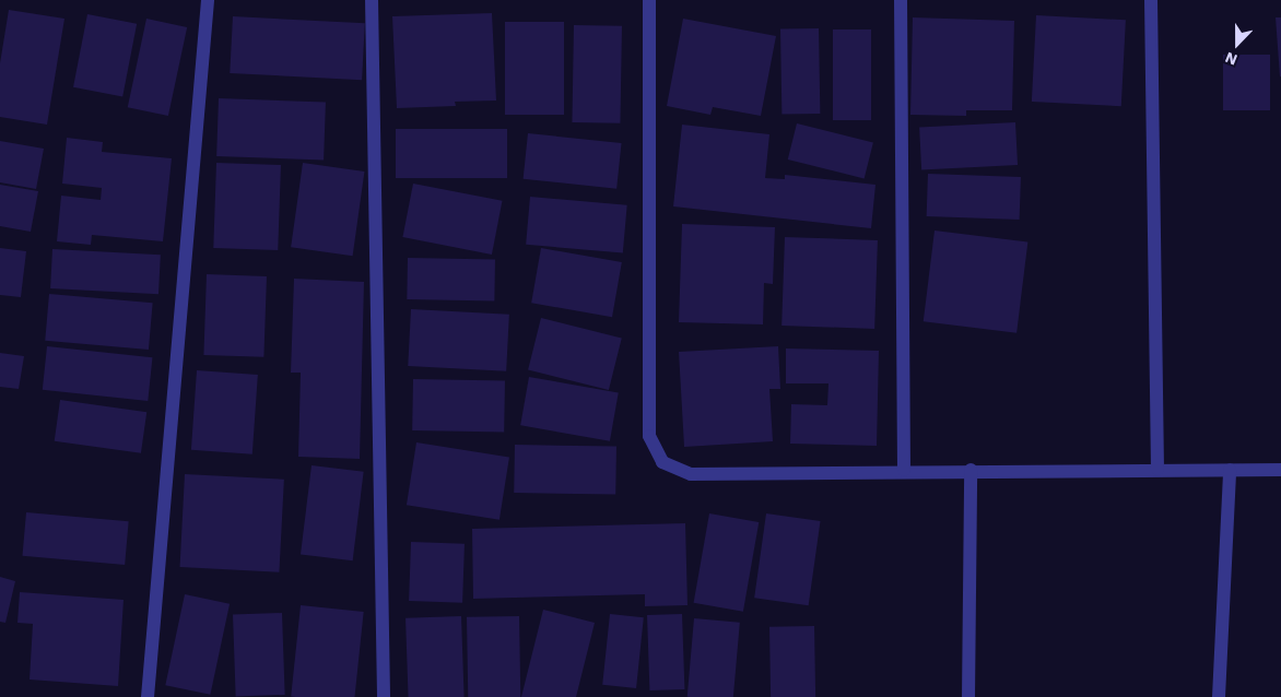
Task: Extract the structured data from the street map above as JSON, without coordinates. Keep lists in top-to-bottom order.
{
  "north": "bottom"
}
